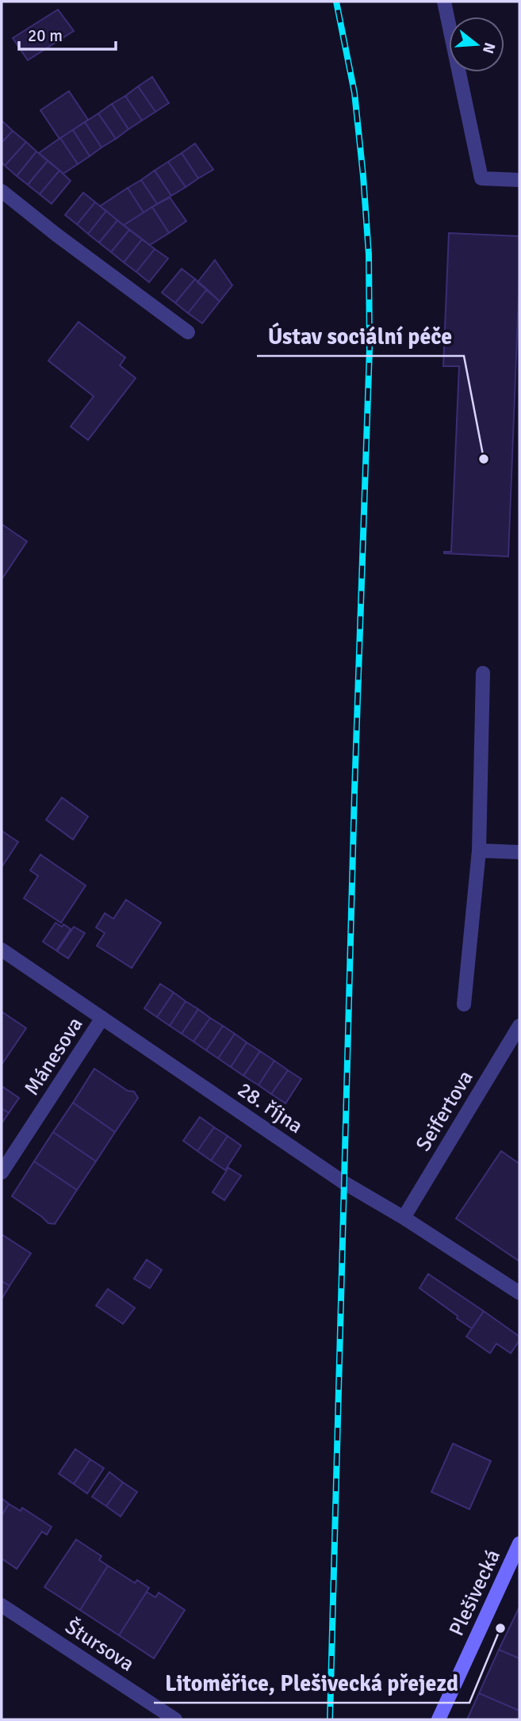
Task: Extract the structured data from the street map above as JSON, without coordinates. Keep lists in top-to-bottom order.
{
  "streets": {
    "street": [
      "Mánesova",
      "28. října",
      "Seifertova",
      "Plešivecká",
      "Štursova"
    ]
  },
  "crossings": [
    ["Mánesova", "28. října"],
    ["28. října", "Seifertova"]
  ],
  "places": ["Ústav sociální péče", "Litoměřice, Plešivecká přejezd"],
  "scale_bar": "20 m",
  "north": "right"
}
